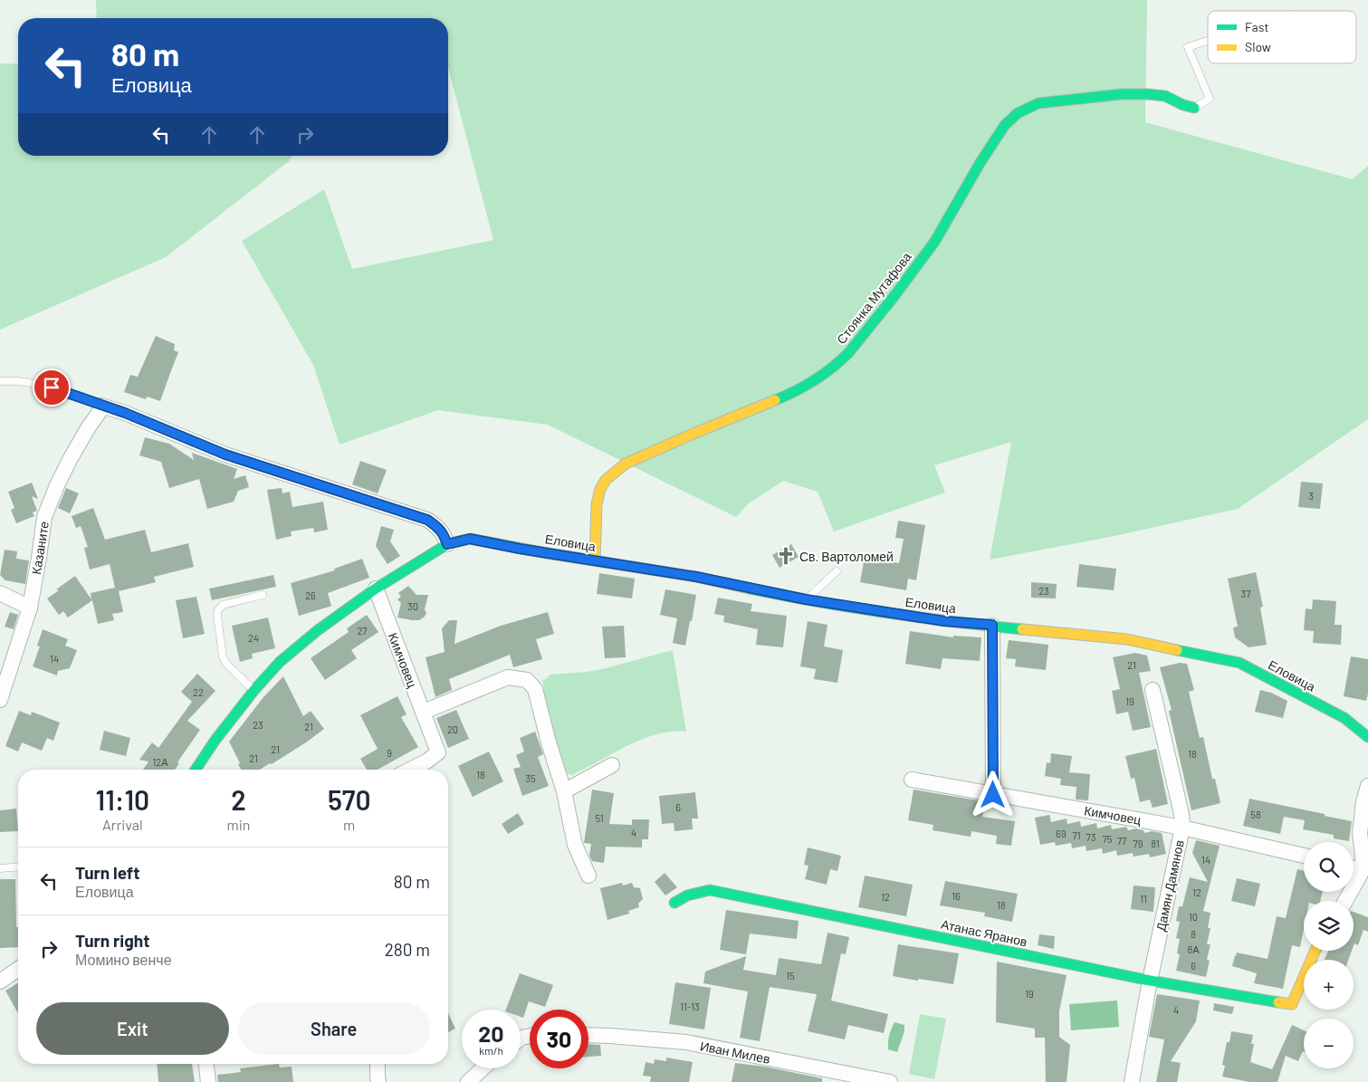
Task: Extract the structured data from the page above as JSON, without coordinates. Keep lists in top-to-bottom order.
{
  "streets": {
    "street": [
      "Стоянка Мутафова",
      "Еловица",
      "Казаните",
      "Кимчовец",
      "Дамян Дамянов",
      "Атанас Яранов",
      "Иван Милев"
    ]
  },
  "crossings": [
    ["Стоянка Мутафова", "Еловица"],
    ["Еловица", "Кимчовец"],
    ["Кимчовец", "Дамян Дамянов"],
    ["Дамян Дамянов", "Атанас Яранов"]
  ],
  "places": {
    "church": ["Св. Вартоломей"]
  },
  "house_numbers": [
    "3",
    "23",
    "37",
    "26",
    "30",
    "27",
    "24",
    "14",
    "21",
    "22",
    "19",
    "23",
    "21",
    "20",
    "21",
    "9",
    "18",
    "21",
    "12А",
    "18",
    "35",
    "6",
    "58",
    "51",
    "4",
    "69",
    "71",
    "73",
    "75",
    "77",
    "79",
    "81",
    "14",
    "12",
    "16",
    "12",
    "11",
    "18",
    "10",
    "8",
    "8А",
    "6",
    "15",
    "19",
    "11-13",
    "4"
  ],
  "legend": ["Fast", "Slow"],
  "page": {
    "turn": ["80 m", "Еловица"],
    "eta": [
      "11:10",
      "Arrival",
      "2",
      "min",
      "570",
      "m"
    ],
    "map_buttons": ["+", "−"],
    "list": [
      {
        "name": "Turn left",
        "note": "Еловица",
        "value": "80 m"
      },
      {
        "name": "Turn right",
        "note": "Момино венче",
        "value": "280 m"
      }
    ],
    "buttons": ["Exit", "Share"],
    "speed": "20 km/h",
    "limit": "30"
  }
}
